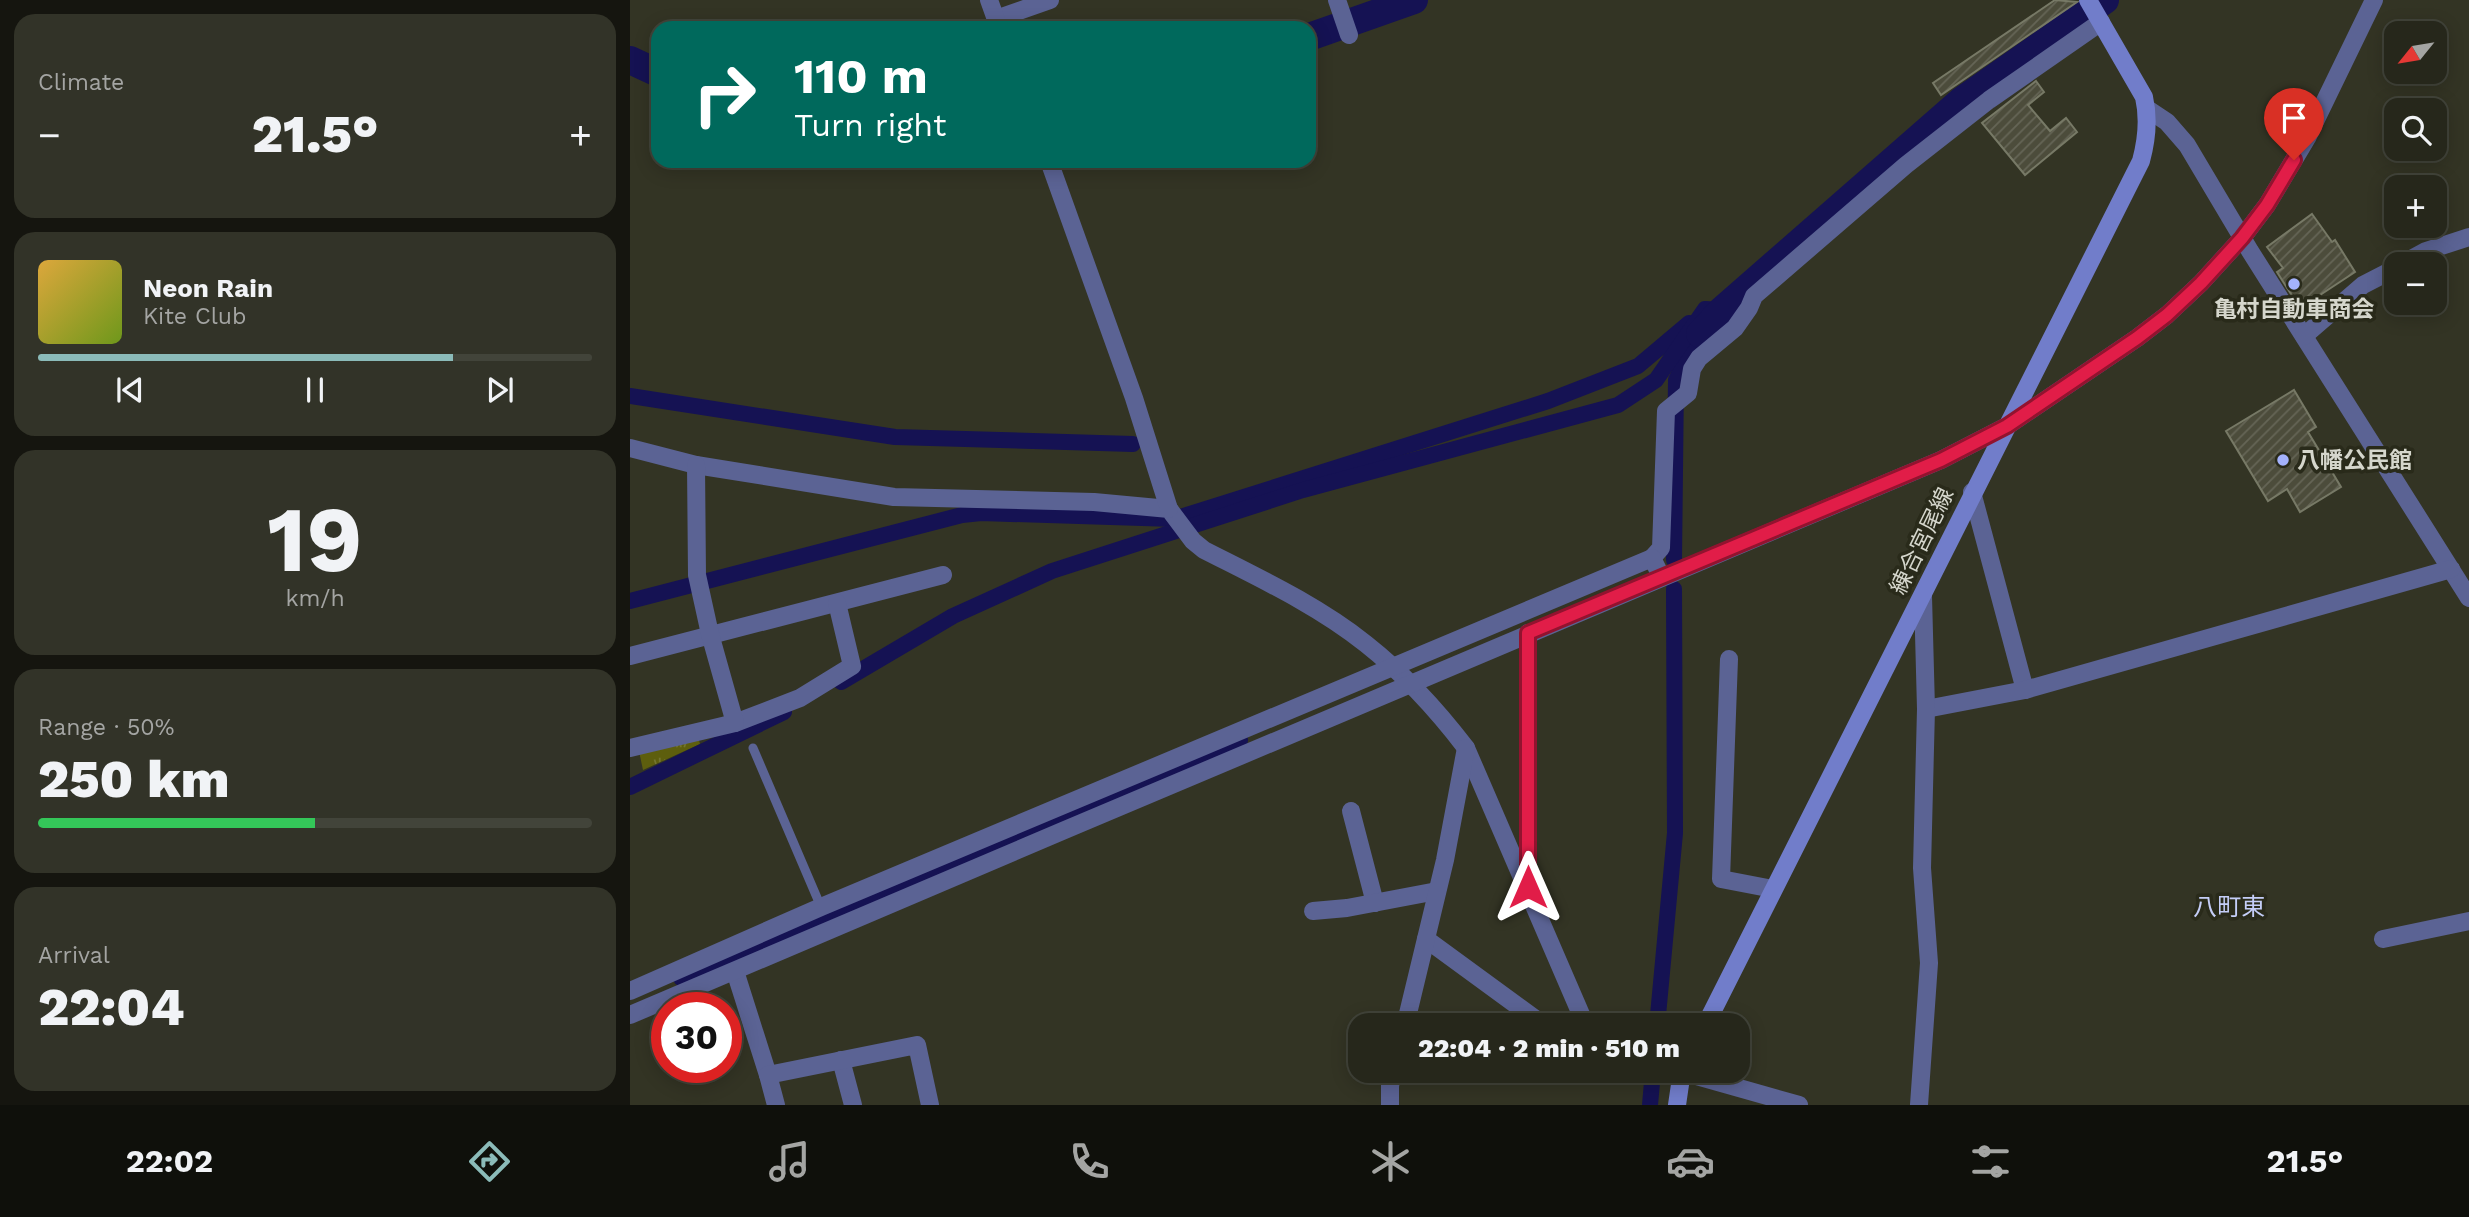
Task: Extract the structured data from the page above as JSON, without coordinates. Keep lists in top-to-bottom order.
{
  "streets": {
    "main road": ["練合宮尾線"]
  },
  "districts": ["八町東"],
  "places": ["亀村自動車商会", "八幡公民館"],
  "north": "bottom left",
  "page": {
    "tile": [
      "Climate",
      ["19", "km/h"],
      ["Range · 50%", "250 km"],
      ["Arrival", "22:04"]
    ],
    "map_buttons": ["+", "−"],
    "turn": ["110 m", "Turn right"],
    "heat": ["−", "21.5°", "+"],
    "song": ["Neon Rain", "Kite Club"],
    "limit": "30",
    "trip": "22:04 · 2 min · 510 m",
    "tabs": ["22:02", "21.5°"]
  }
}
